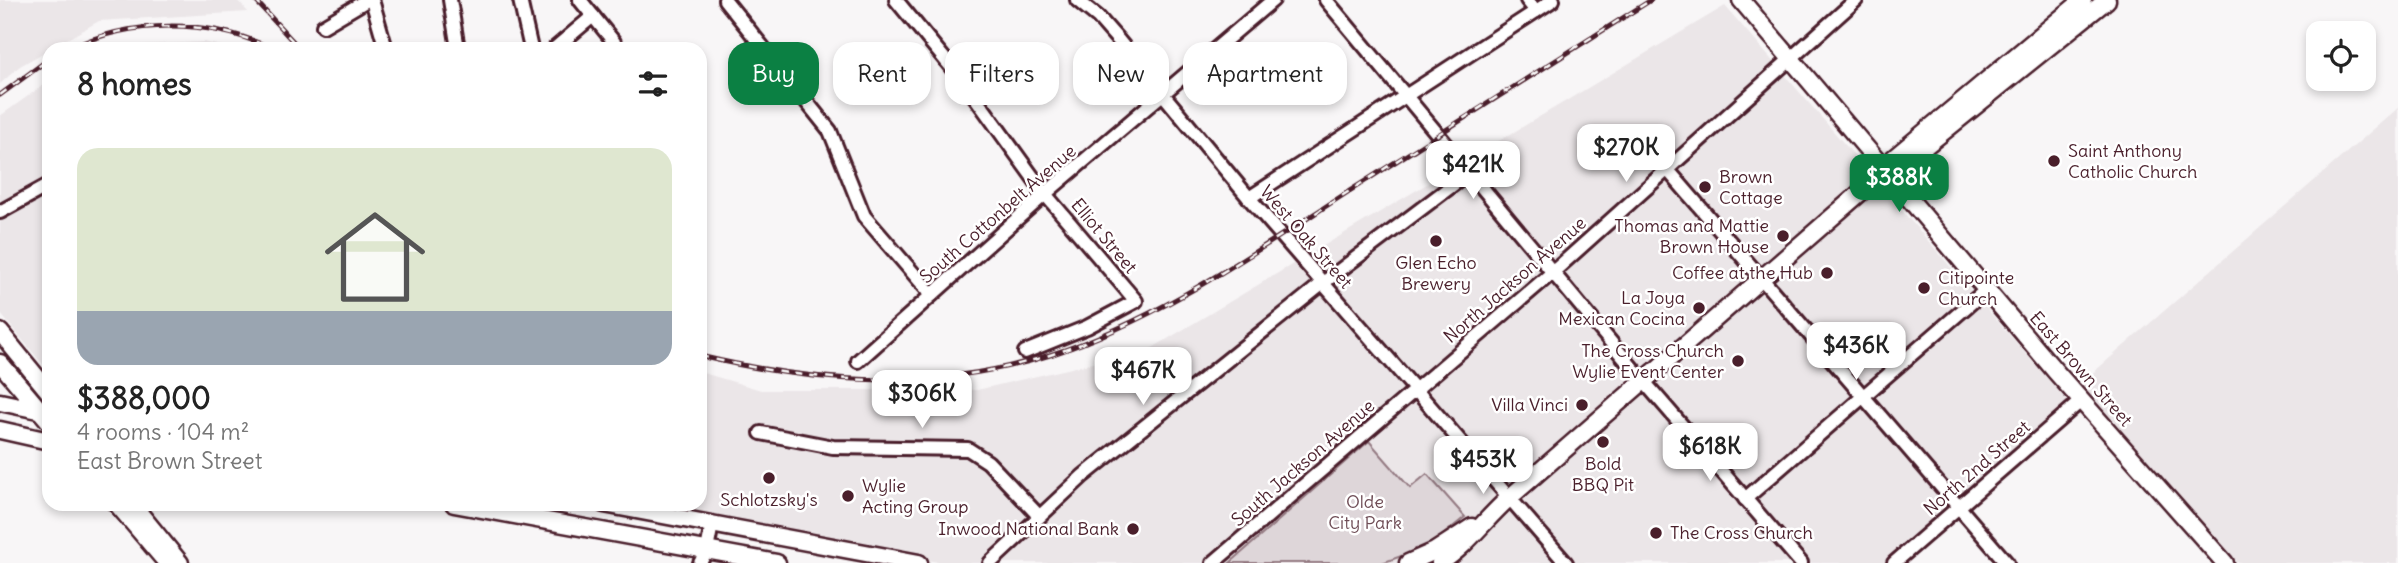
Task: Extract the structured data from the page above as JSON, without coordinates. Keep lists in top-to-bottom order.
{
  "streets": {
    "main road": ["East Brown Street"],
    "street": [
      "South Cottonbelt Avenue",
      "Elliot Street",
      "West Oak Street",
      "North Jackson Avenue",
      "South Jackson Avenue",
      "North 2nd Street"
    ]
  },
  "crossings": [
    ["South Cottonbelt Avenue", "Elliot Street"],
    ["West Oak Street", "North Jackson Avenue"],
    ["West Oak Street", "South Jackson Avenue"],
    ["North Jackson Avenue", "East Brown Street"],
    ["North Jackson Avenue", "South Jackson Avenue"],
    ["East Brown Street", "North 2nd Street"]
  ],
  "parks": ["Olde City Park"],
  "places": [
    "Saint Anthony Catholic Church",
    "Brown Cottage",
    "Thomas and Mattie Brown House",
    "Glen Echo Brewery",
    "Coffee at the Hub",
    "Citipointe Church",
    "La Joya Mexican Cocina",
    "The Cross Church Wylie Event Center",
    "Villa Vinci",
    "Bold BBQ Pit",
    "Schlotzsky's",
    "Wylie Acting Group",
    "Inwood National Bank",
    "The Cross Church"
  ],
  "page": {
    "chip": [
      "Buy",
      "Rent",
      "Filters",
      "New",
      "Apartment"
    ],
    "heading": "8 homes",
    "price": [
      "$270K",
      "$421K",
      "$388K",
      "$436K",
      "$467K",
      "$306K",
      "$618K",
      "$453K"
    ],
    "list": [
      {
        "name": "$388,000",
        "note": "4 rooms · 104 m² · East Brown Street"
      }
    ]
  }
}
